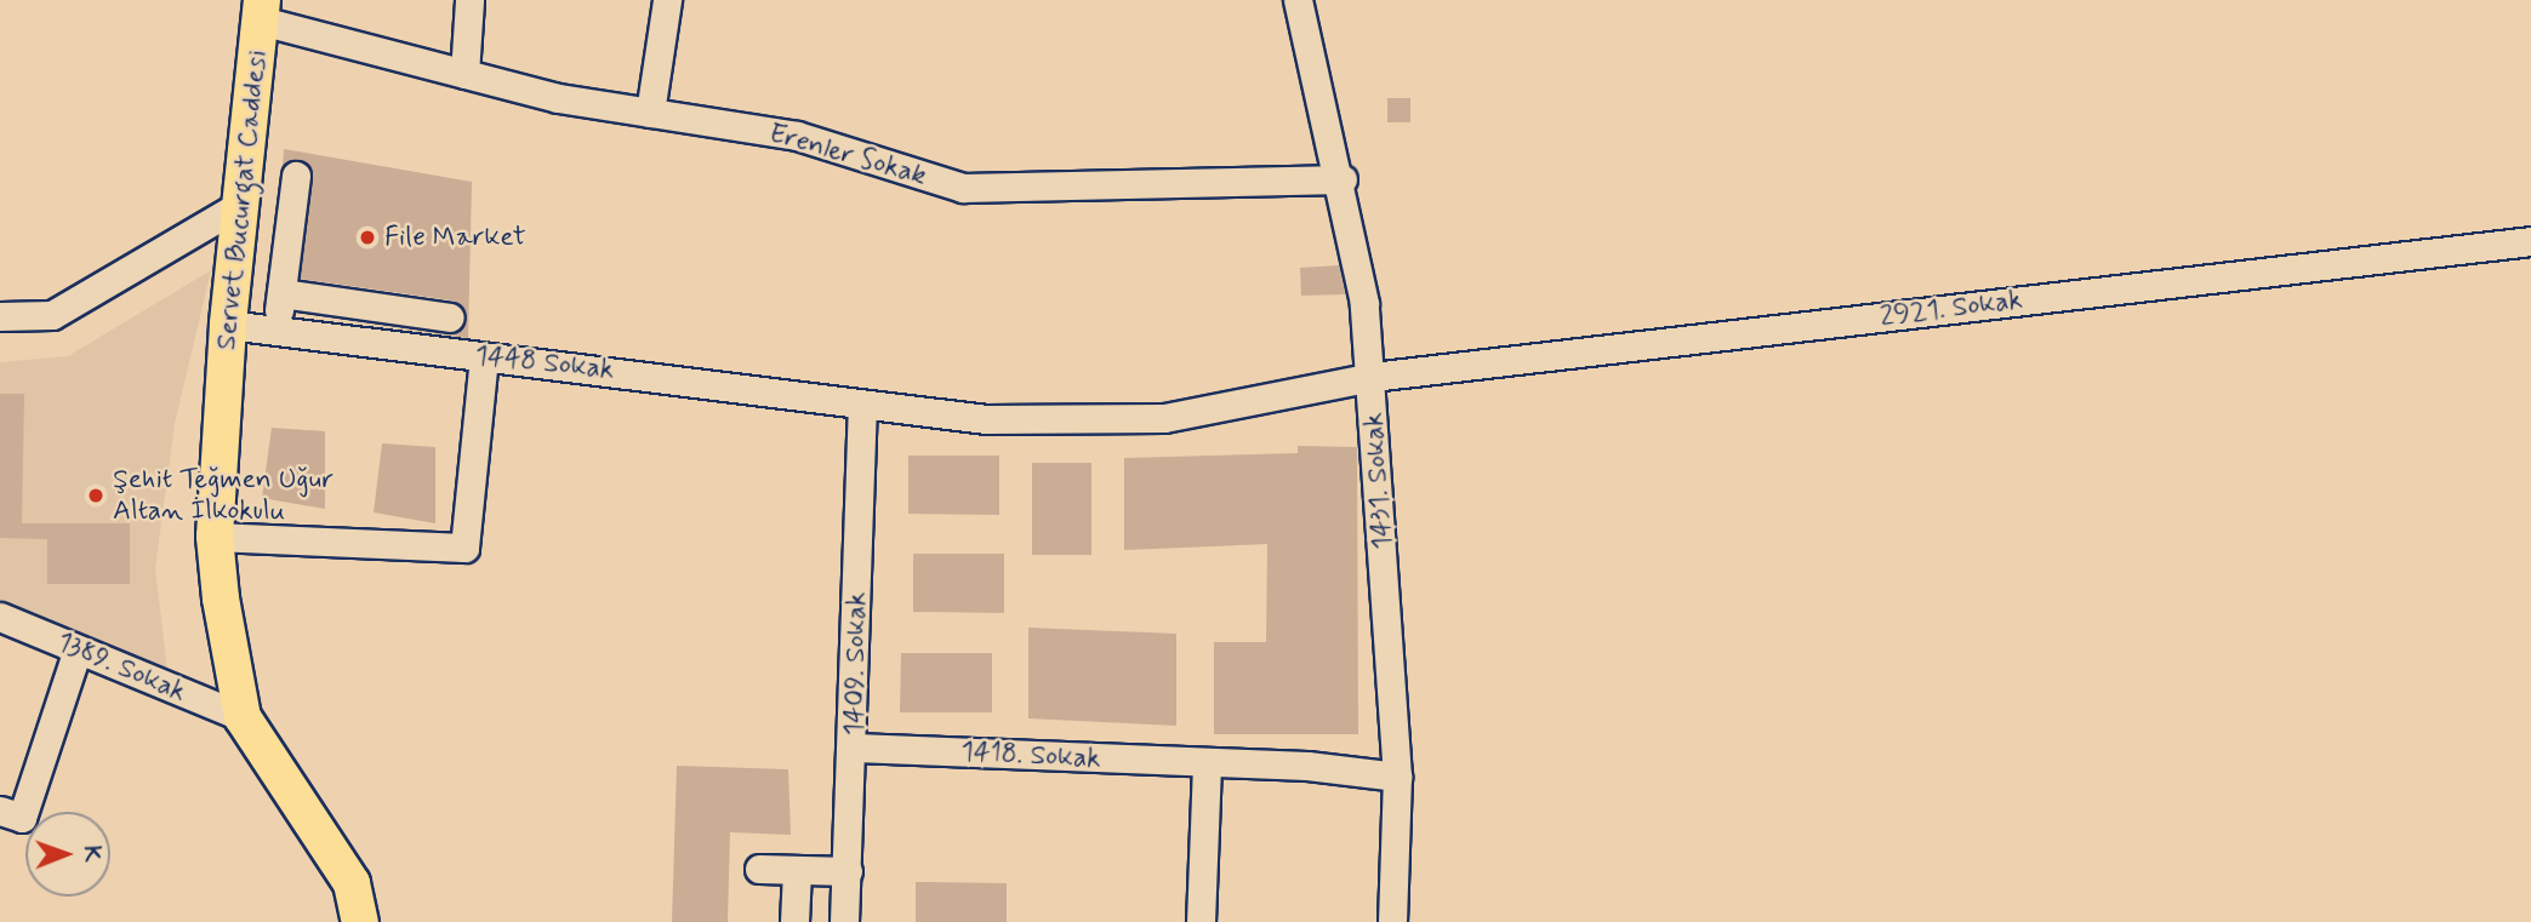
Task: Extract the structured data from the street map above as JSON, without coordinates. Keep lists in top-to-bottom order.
{
  "streets": {
    "main road": ["Servet Bucurgat Caddesi"],
    "street": [
      "Erenler Sokak",
      "2921. Sokak",
      "1448 Sokak",
      "1431. Sokak",
      "1409. Sokak",
      "1389. Sokak",
      "1418. Sokak"
    ]
  },
  "crossings": [
    ["Erenler Sokak", "Servet Bucurgat Caddesi"],
    ["Erenler Sokak", "1431. Sokak"],
    ["Servet Bucurgat Caddesi", "1448 Sokak"],
    ["Servet Bucurgat Caddesi", "1389. Sokak"],
    ["2921. Sokak", "1448 Sokak"],
    ["2921. Sokak", "1431. Sokak"],
    ["2921. Sokak", "1409. Sokak"],
    ["1448 Sokak", "1409. Sokak"],
    ["1409. Sokak", "1418. Sokak"]
  ],
  "places": ["File Market", "Şehit Teğmen Uğur Altan İlkokulu"],
  "north": "right"
}
